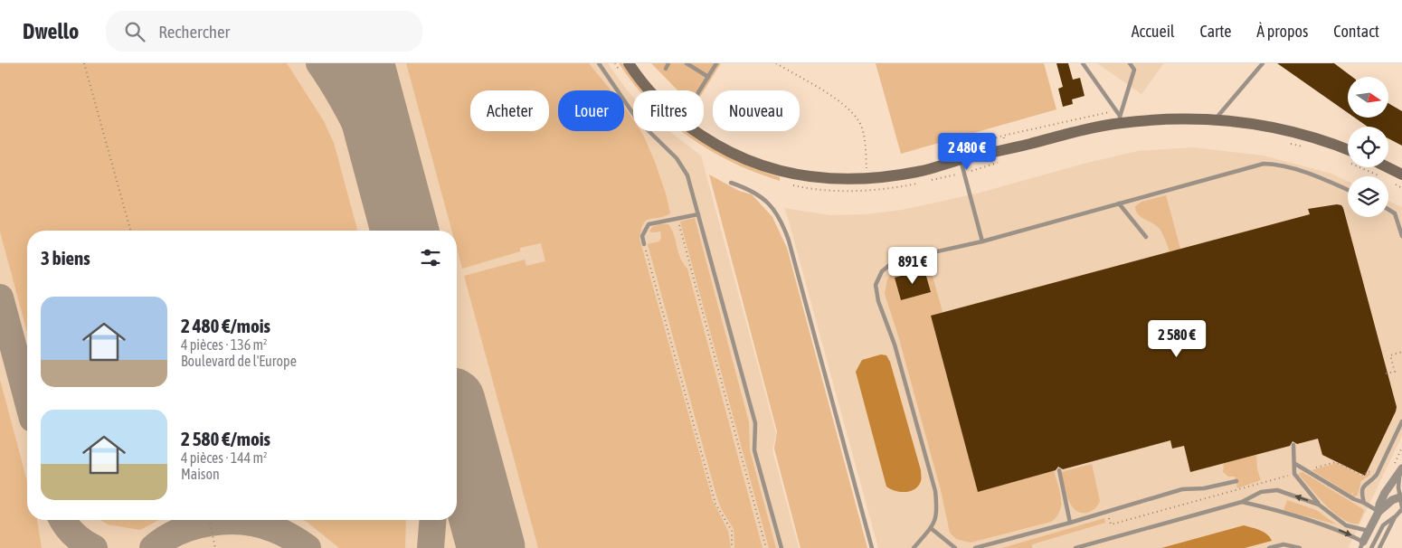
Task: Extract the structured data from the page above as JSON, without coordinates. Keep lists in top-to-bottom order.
{
  "north": "right",
  "page": {
    "header": "Dwello",
    "search": "Rechercher",
    "nav": [
      "Accueil",
      "Carte",
      "À propos",
      "Contact"
    ],
    "chip": [
      "Acheter",
      "Louer",
      "Filtres",
      "Nouveau"
    ],
    "price": ["2 480 €", "891 €", "2 580 €"],
    "heading": "3 biens",
    "list": [
      {
        "name": "2 480 €/mois",
        "note": "4 pièces · 136 m² · Boulevard de l'Europe"
      },
      {
        "name": "2 580 €/mois",
        "note": "4 pièces · 144 m² · Maison"
      }
    ]
  }
}
